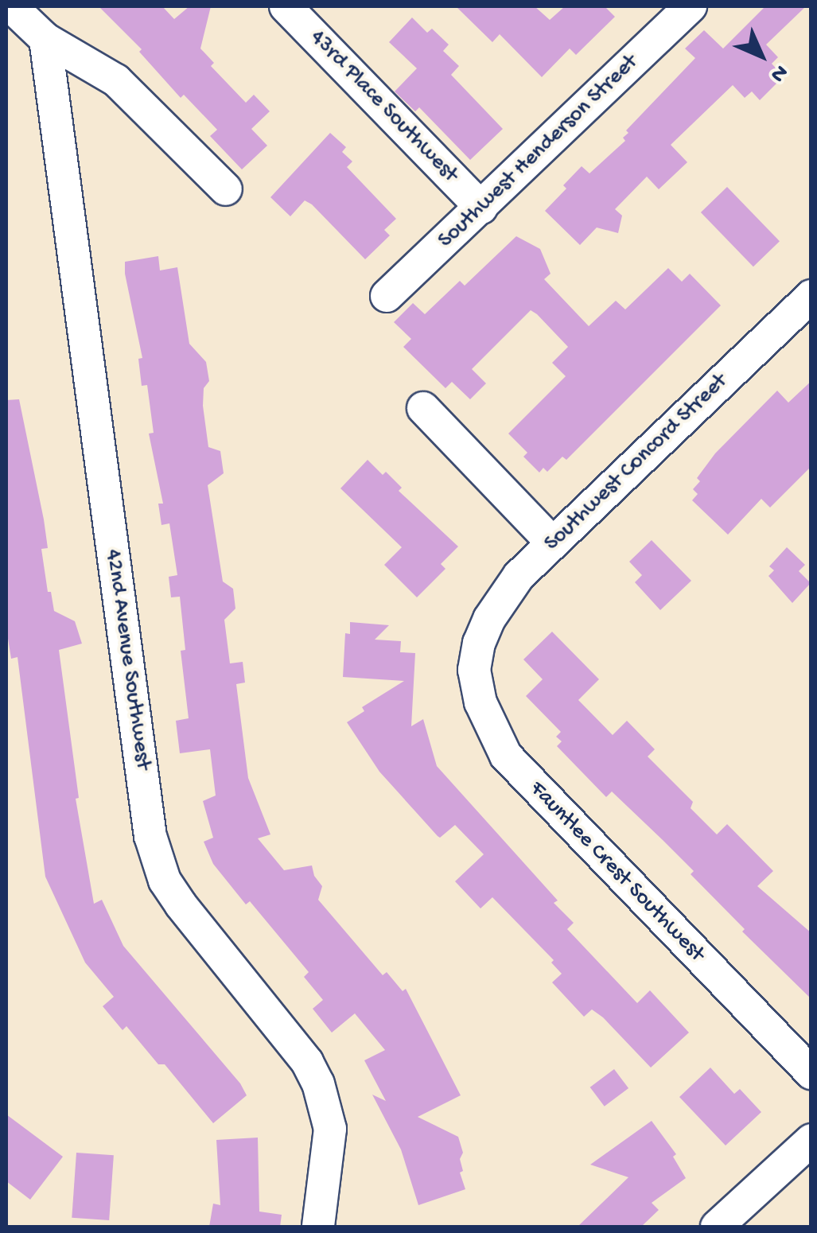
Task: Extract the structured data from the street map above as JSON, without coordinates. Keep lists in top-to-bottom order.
{
  "streets": {
    "street": [
      "43rd Place Southwest",
      "Southwest Henderson Street",
      "Southwest Concord Street",
      "42nd Avenue Southwest",
      "Fauntlee Crest Southwest"
    ]
  },
  "crossings": [
    ["43rd Place Southwest", "Southwest Henderson Street"],
    ["Southwest Concord Street", "Fauntlee Crest Southwest"]
  ],
  "north": "bottom right"
}
